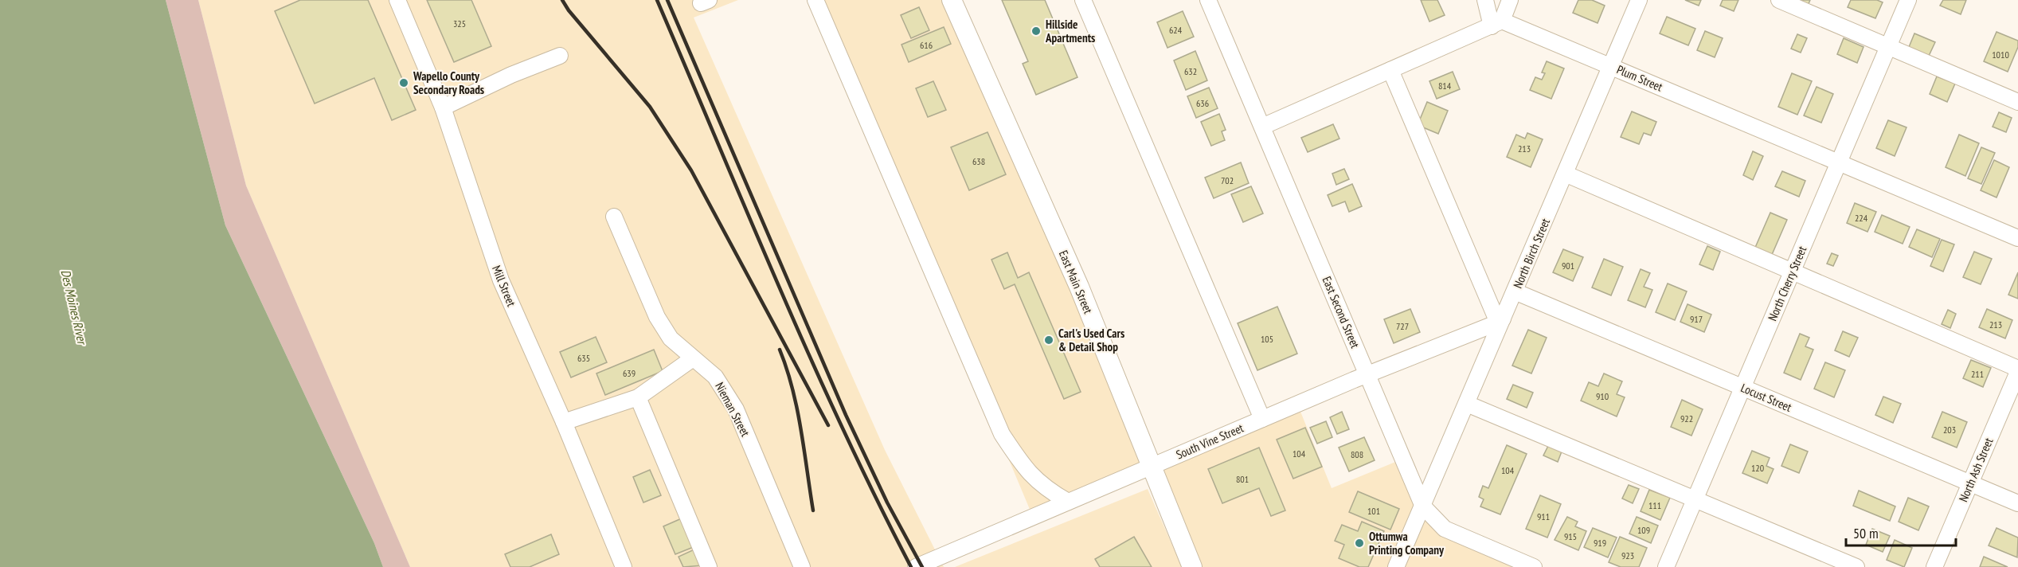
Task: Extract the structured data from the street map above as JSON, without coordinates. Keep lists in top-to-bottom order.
{
  "streets": {
    "main road": ["East Main Street"],
    "street": [
      "Plum Street",
      "North Birch Street",
      "North Cherry Street",
      "Mill Street",
      "East Second Street",
      "Locust Street",
      "Nieman Street",
      "South Vine Street",
      "North Ash Street"
    ]
  },
  "crossings": [
    ["Plum Street", "North Birch Street"],
    ["Plum Street", "North Cherry Street"],
    ["North Birch Street", "East Second Street"],
    ["North Birch Street", "Locust Street"],
    ["North Birch Street", "South Vine Street"],
    ["East Main Street", "South Vine Street"],
    ["North Cherry Street", "Locust Street"],
    ["East Second Street", "South Vine Street"],
    ["Locust Street", "North Ash Street"]
  ],
  "water": ["Des Moines River"],
  "places": [
    "Hillside Apartments",
    "Wapello County Secondary Roads",
    "Carl's Used Cars & Detail Shop",
    "Ottumwa Printing Company"
  ],
  "house_numbers": [
    "325",
    "624",
    "616",
    "1010",
    "632",
    "814",
    "636",
    "213",
    "638",
    "702",
    "224",
    "901",
    "917",
    "213",
    "727",
    "105",
    "635",
    "639",
    "211",
    "910",
    "922",
    "203",
    "104",
    "808",
    "120",
    "104",
    "801",
    "111",
    "101",
    "911",
    "109",
    "915",
    "919",
    "923"
  ],
  "scale_bar": "50 m"
}
